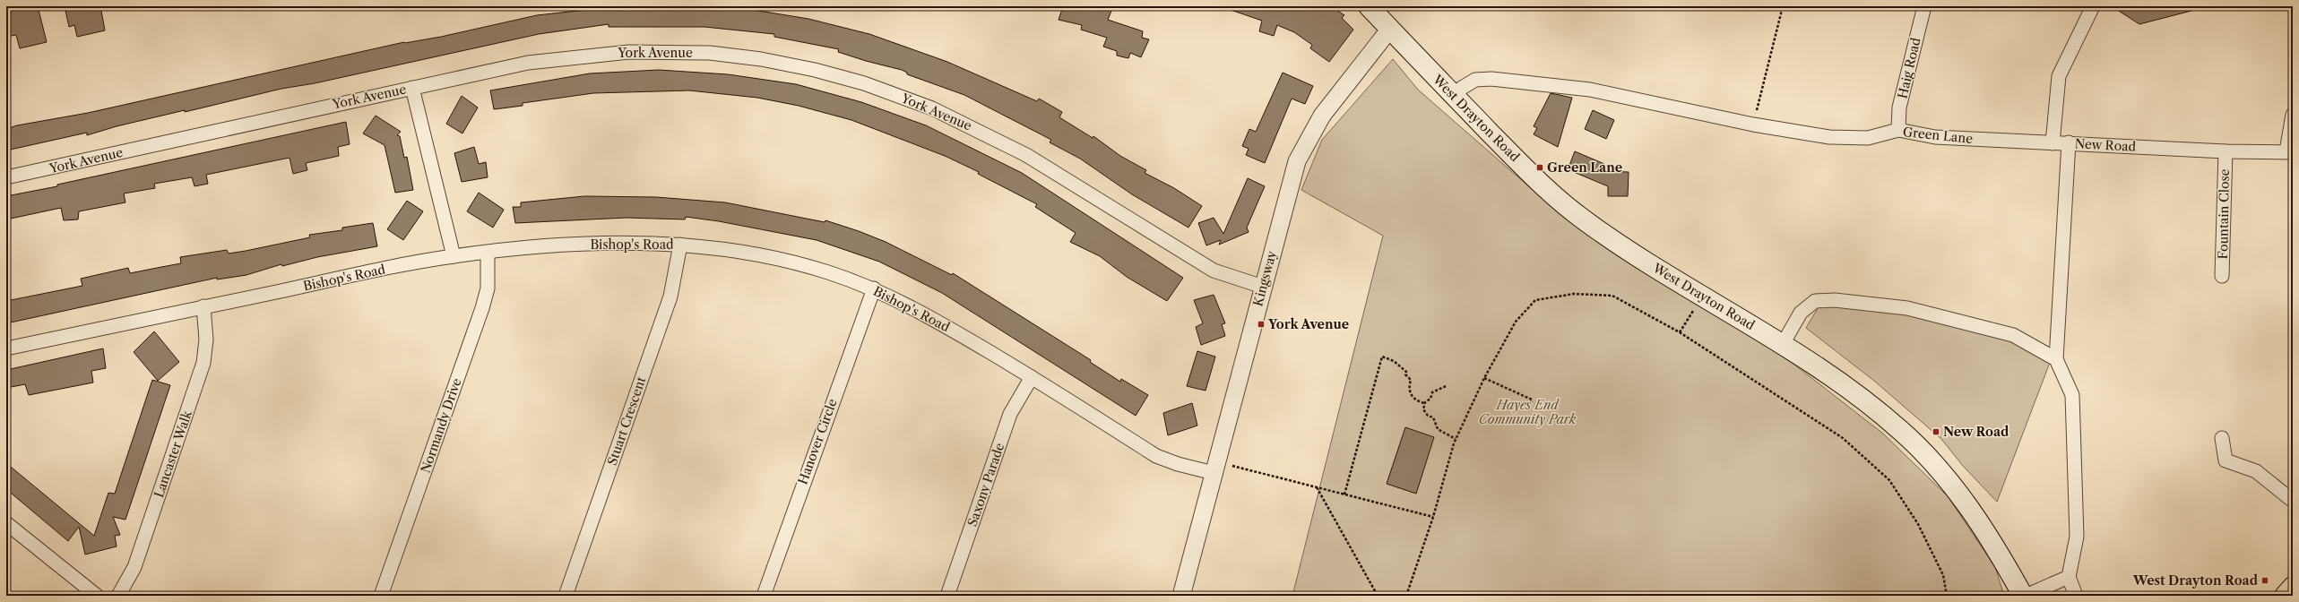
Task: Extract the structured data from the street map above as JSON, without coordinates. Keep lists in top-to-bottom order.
{
  "streets": {
    "main road": ["West Drayton Road"],
    "street": [
      "York Avenue",
      "Haig Road",
      "Green Lane",
      "New Road",
      "Fountain Close",
      "Bishop's Road",
      "Kingsway",
      "Stuart Crescent",
      "Normandy Drive",
      "Hanover Circle",
      "Lancaster Walk",
      "Saxony Parade"
    ]
  },
  "crossings": [
    ["York Avenue", "Kingsway"],
    ["Haig Road", "Green Lane"],
    ["West Drayton Road", "Green Lane"],
    ["West Drayton Road", "Kingsway"],
    ["Green Lane", "New Road"],
    ["New Road", "Fountain Close"],
    ["Bishop's Road", "Kingsway"],
    ["Bishop's Road", "Stuart Crescent"],
    ["Bishop's Road", "Normandy Drive"],
    ["Bishop's Road", "Hanover Circle"],
    ["Bishop's Road", "Lancaster Walk"],
    ["Bishop's Road", "Saxony Parade"]
  ],
  "parks": ["Hayes End Community Park"],
  "places": {
    "transit": [
      "Green Lane",
      "York Avenue",
      "New Road",
      "West Drayton Road"
    ]
  }
}
